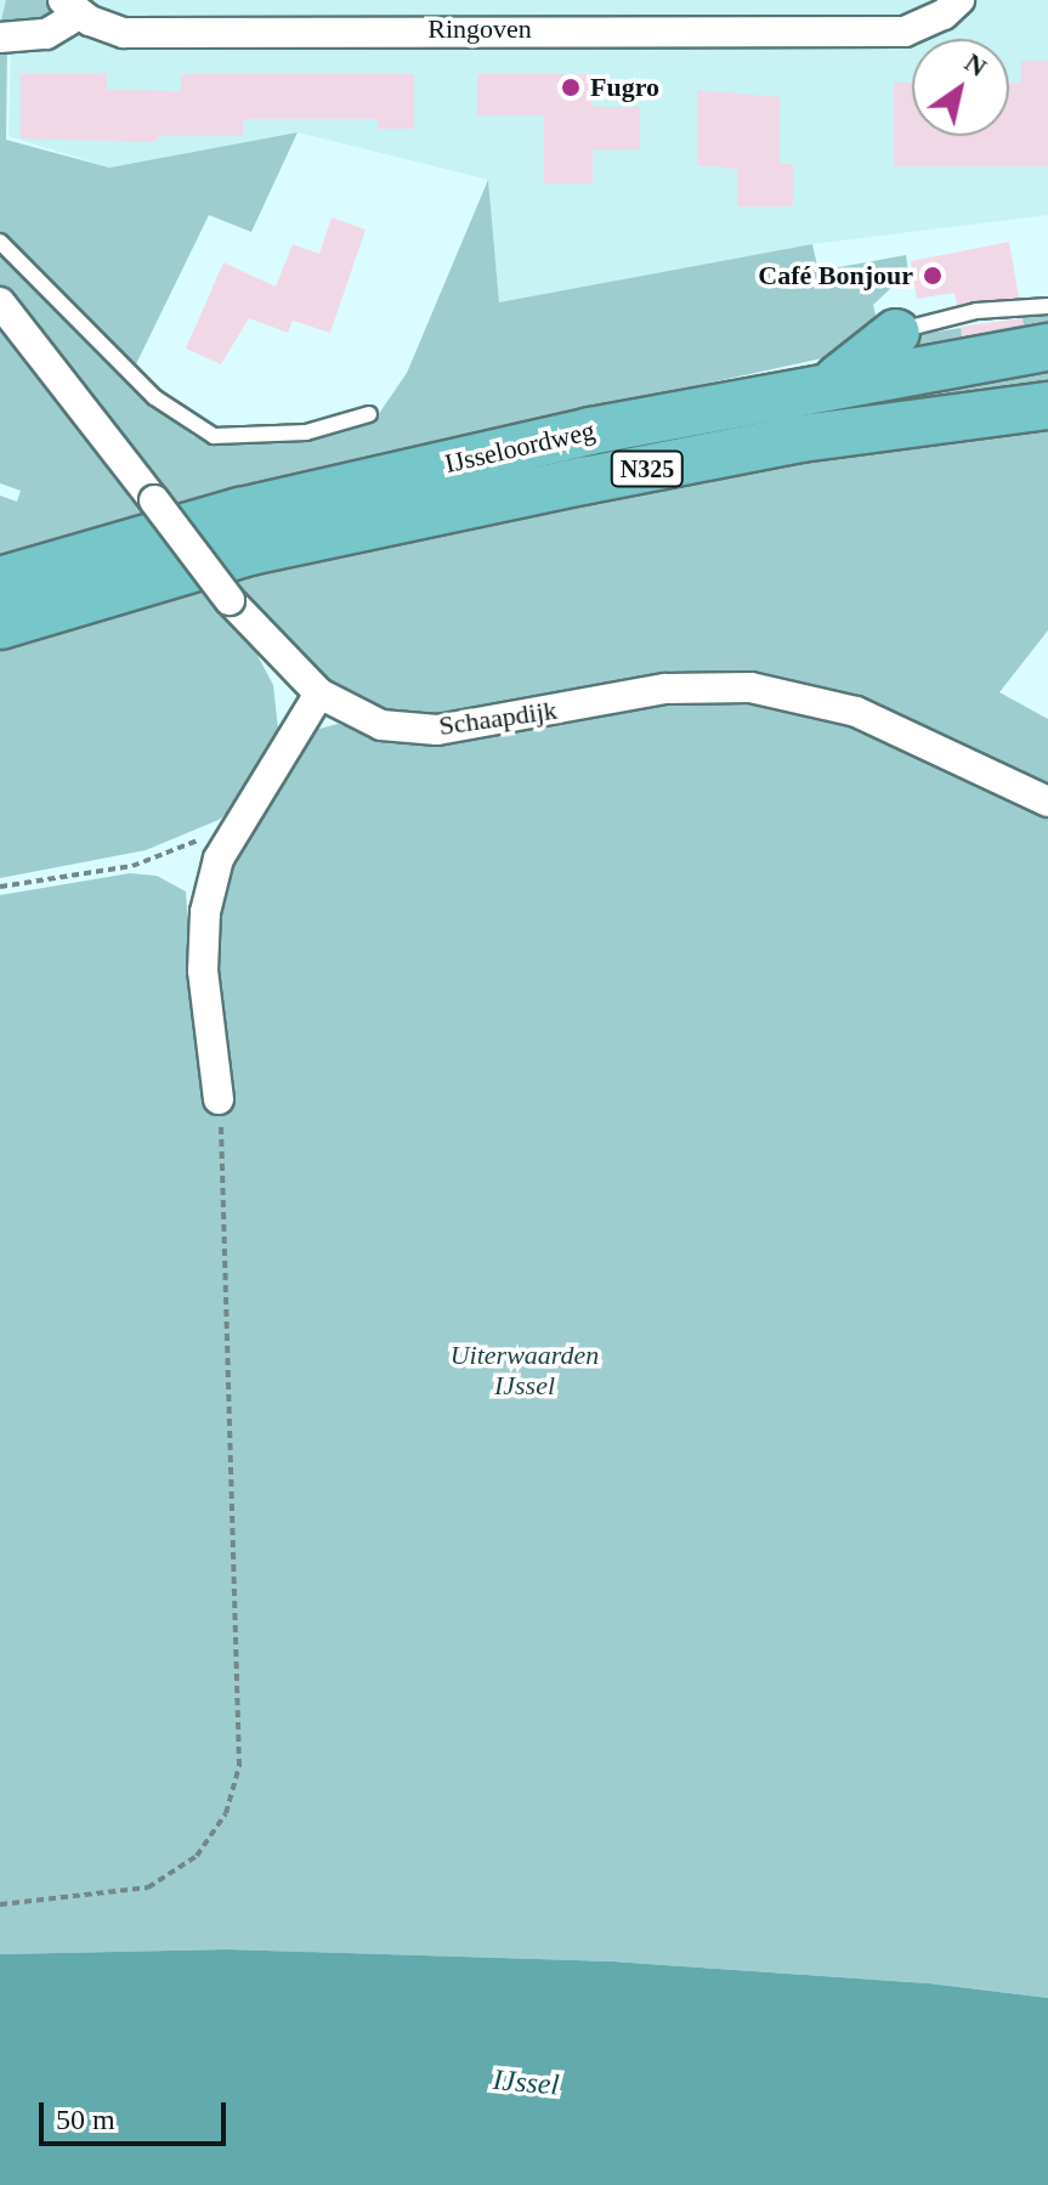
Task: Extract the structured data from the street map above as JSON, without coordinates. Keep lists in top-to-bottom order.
{
  "streets": {
    "highway": ["IJsseloordweg", "N325"],
    "street": ["Ringoven", "Schaapdijk"]
  },
  "water": ["IJssel"],
  "parks": ["Uiterwaarden IJssel"],
  "places": ["Fugro", "Café Bonjour"],
  "scale_bar": "50 m",
  "north": "top right"
}
